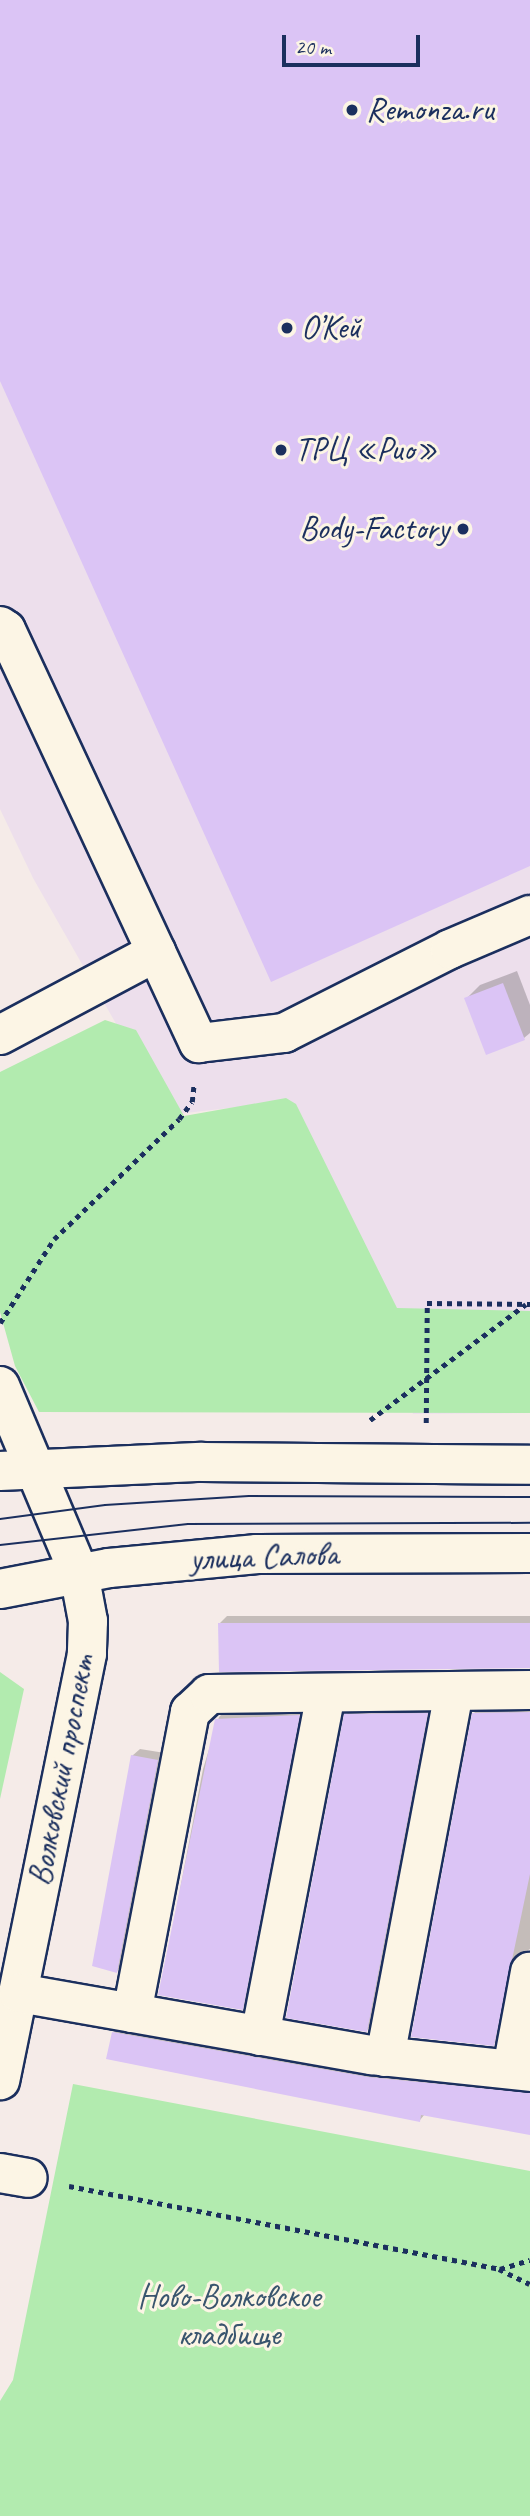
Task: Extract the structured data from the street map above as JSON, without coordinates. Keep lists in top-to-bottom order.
{
  "streets": {
    "main road": ["улица Салова", "Волковский проспект"]
  },
  "crossings": [
    ["улица Салова", "Волковский проспект"]
  ],
  "parks": ["Ново-Волковское кладбище"],
  "places": [
    "Remonza.ru",
    "О’Кей",
    "ТРЦ «Рио»",
    "Body-Factory"
  ],
  "scale_bar": "20 m"
}
